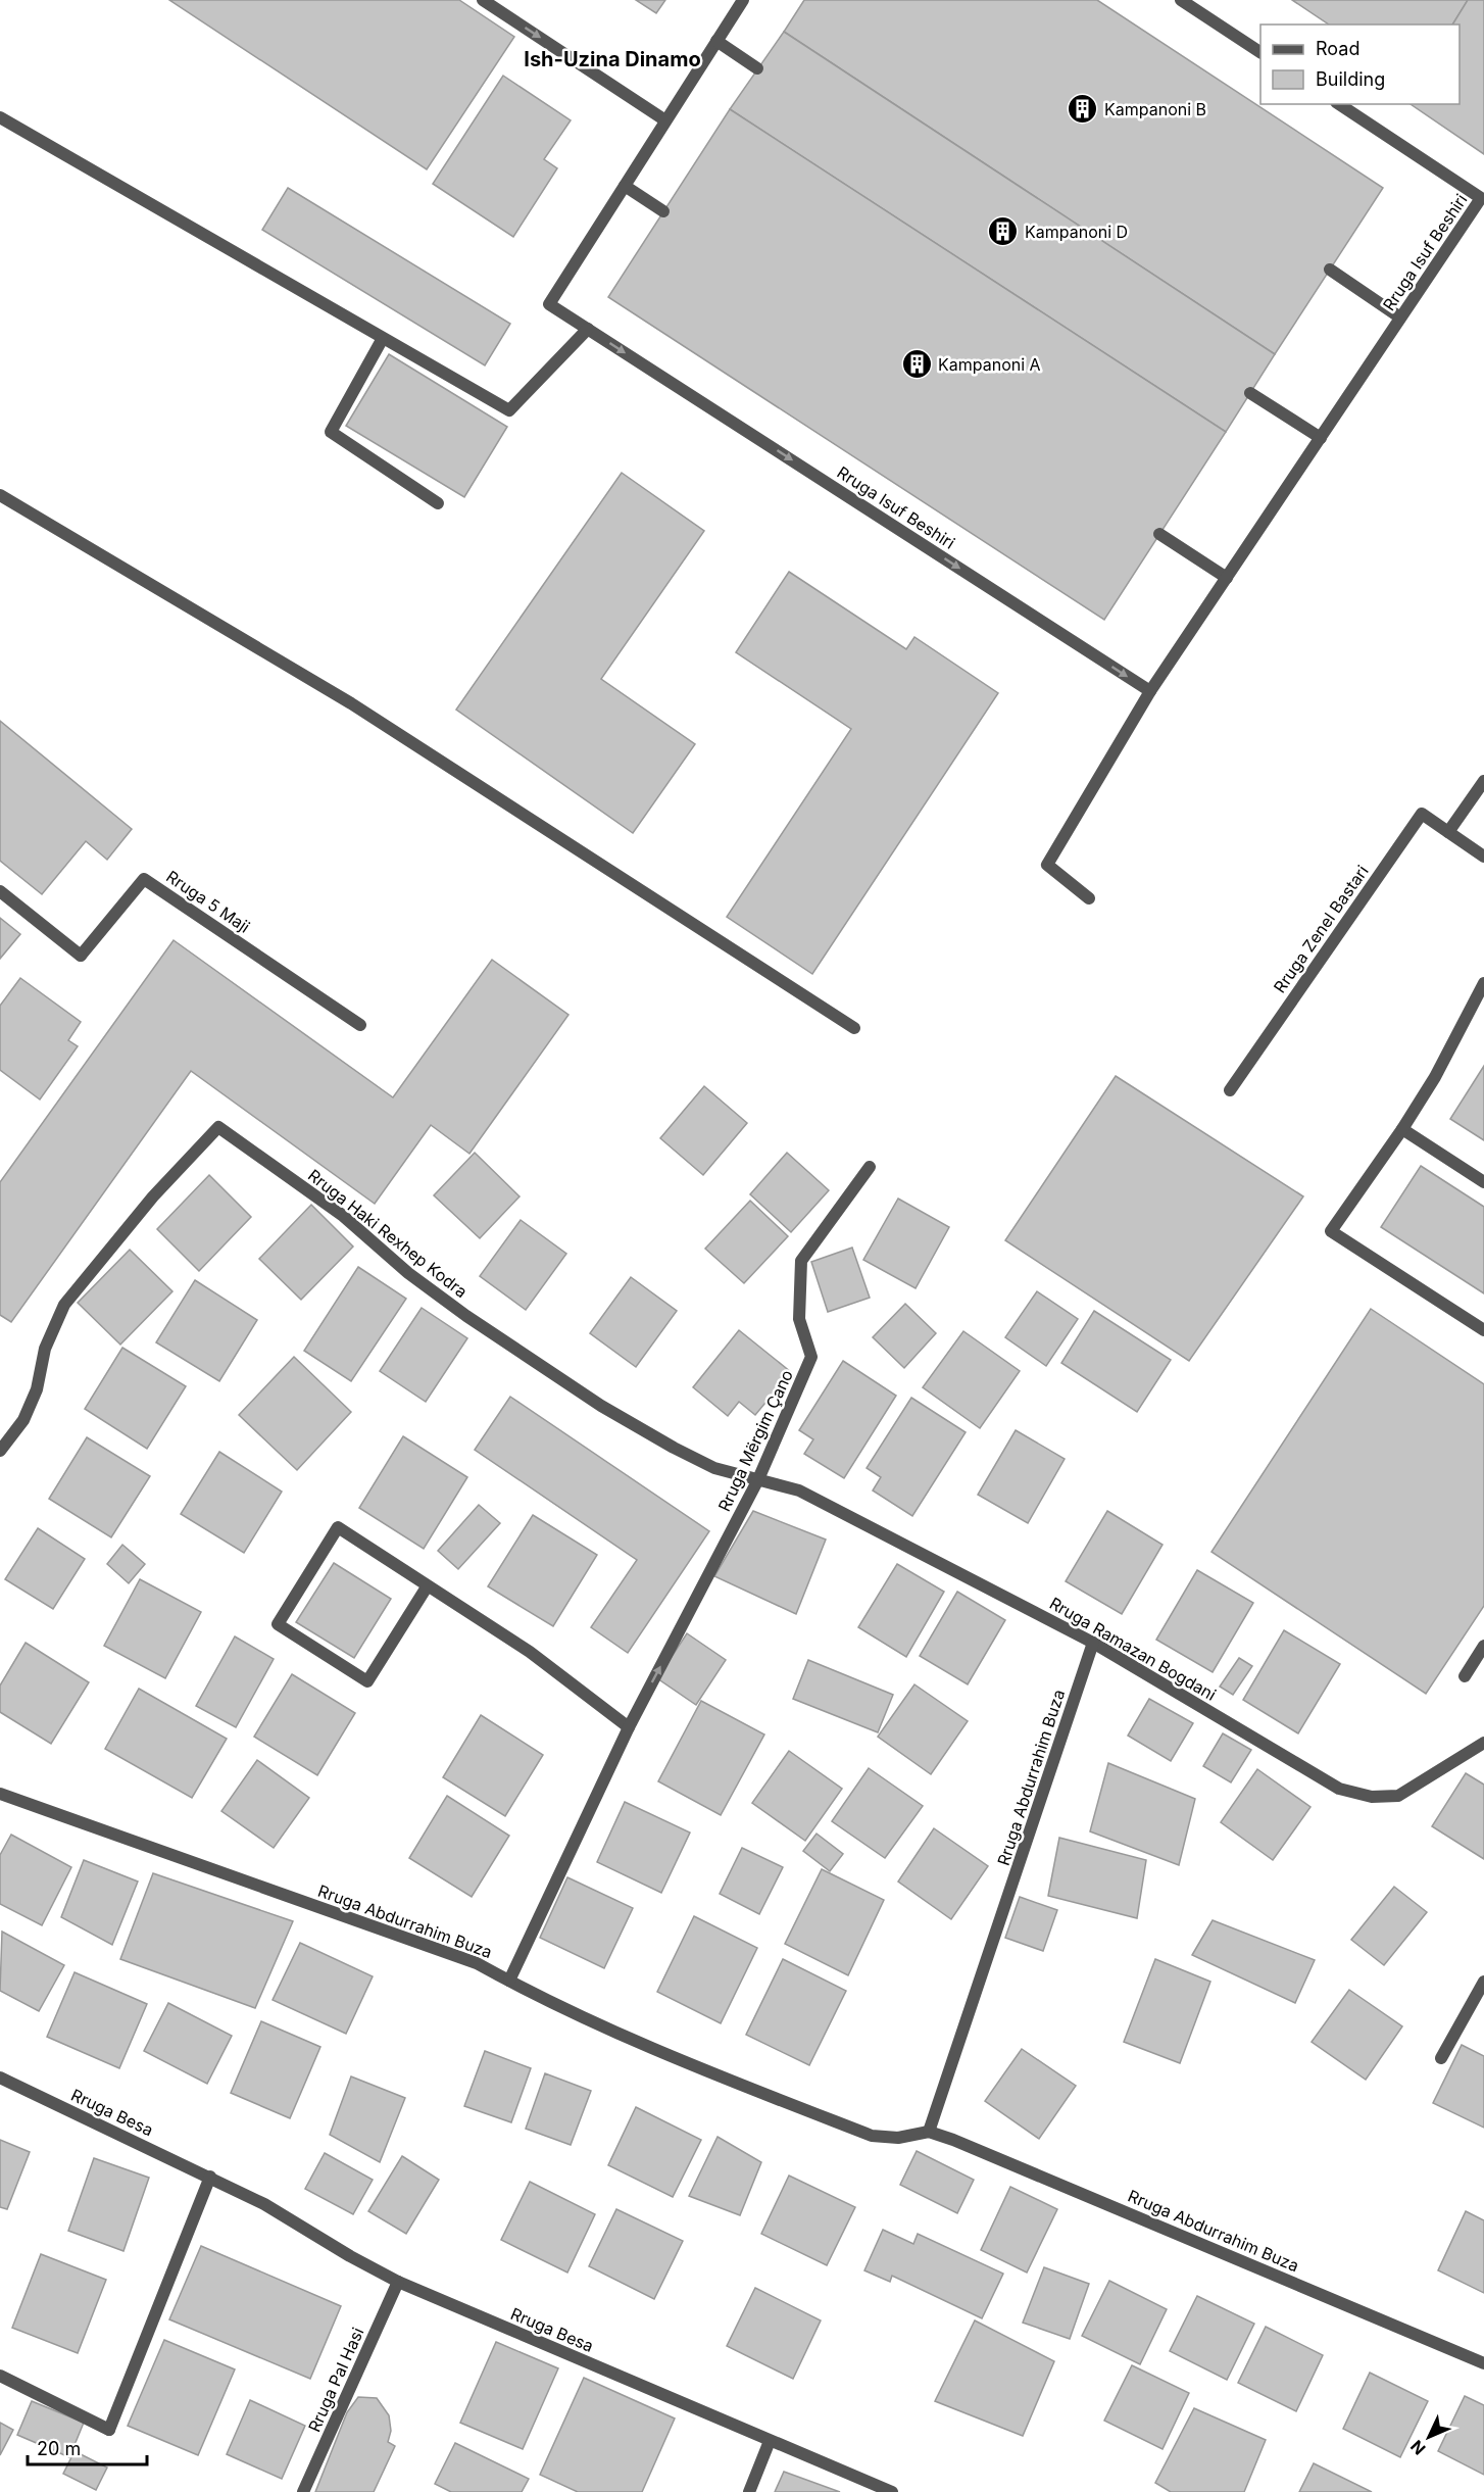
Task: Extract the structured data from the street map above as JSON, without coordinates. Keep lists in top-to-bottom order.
{
  "streets": {
    "street": [
      "Rruga Isuf Beshiri",
      "Rruga 5 Maji",
      "Rruga Zenel Bastari",
      "Rruga Haki Rexhep Kodra",
      "Rruga Mërgim Çano",
      "Rruga Ramazan Bogdani",
      "Rruga Abdurrahim Buza",
      "Rruga Besa",
      "Rruga Pal Hasi"
    ]
  },
  "crossings": [
    ["Rruga Haki Rexhep Kodra", "Rruga Mërgim Çano"],
    ["Rruga Haki Rexhep Kodra", "Rruga Ramazan Bogdani"],
    ["Rruga Mërgim Çano", "Rruga Ramazan Bogdani"],
    ["Rruga Mërgim Çano", "Rruga Abdurrahim Buza"],
    ["Rruga Ramazan Bogdani", "Rruga Abdurrahim Buza"],
    ["Rruga Besa", "Rruga Pal Hasi"]
  ],
  "one_way": ["Rruga Isuf Beshiri"],
  "districts": ["Ish-Uzina Dinamo"],
  "places": {
    "building": ["Kampanoni B", "Kampanoni D", "Kampanoni A"]
  },
  "legend": ["Road", "Building"],
  "scale_bar": "20 m",
  "north": "bottom left"
}
